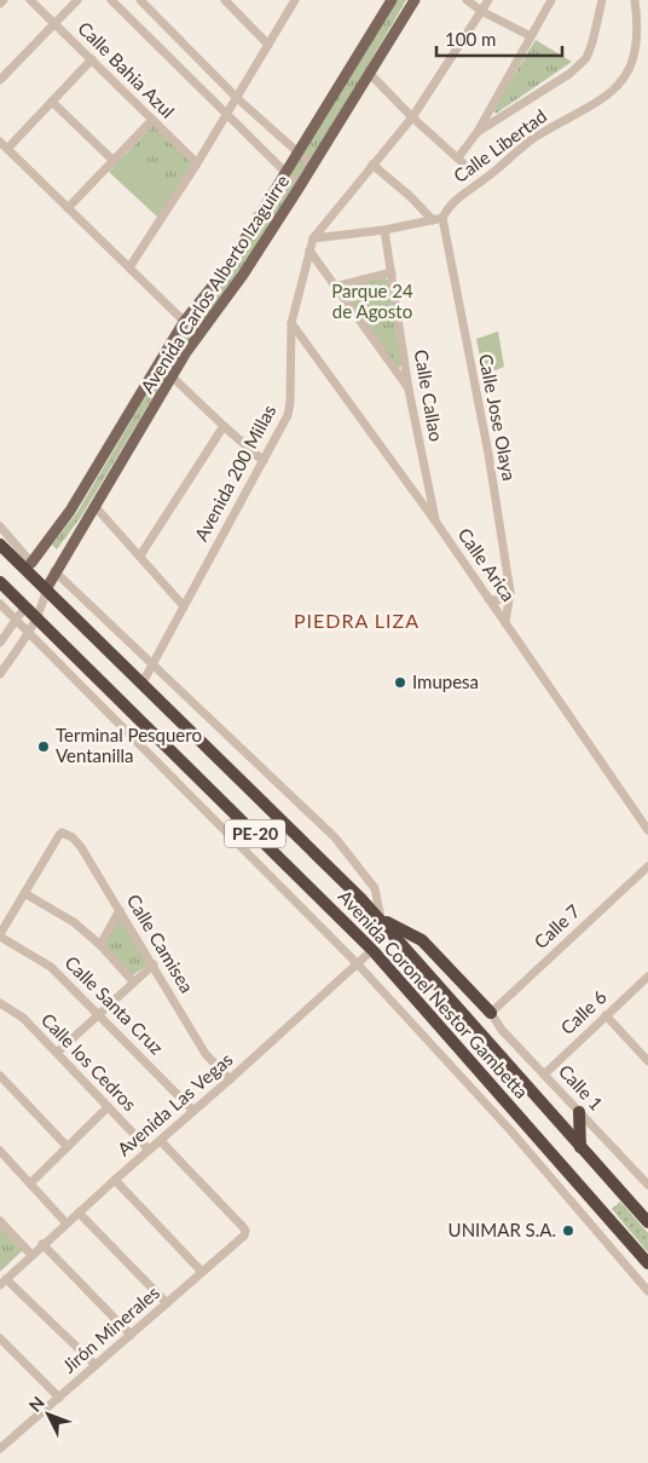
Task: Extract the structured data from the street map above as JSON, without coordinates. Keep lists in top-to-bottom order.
{
  "streets": {
    "highway": ["PE-20", "Avenida Coronel Nestor Gambetta"],
    "main road": ["Avenida Carlos Alberto Izaguirre"],
    "street": [
      "Calle Bahia Azul",
      "Calle Libertad",
      "Calle Callao",
      "Calle Jose Olaya",
      "Avenida 200 Millas",
      "Calle Arica",
      "Calle 7",
      "Calle Camisea",
      "Calle Santa Cruz",
      "Calle 6",
      "Calle los Cedros",
      "Calle 1",
      "Avenida Las Vegas",
      "Jirón Minerales"
    ]
  },
  "crossings": [
    ["Calle Libertad", "Calle Jose Olaya"],
    ["Avenida Carlos Alberto Izaguirre", "Avenida Coronel Nestor Gambetta"],
    ["Calle Callao", "Calle Arica"],
    ["Calle Jose Olaya", "Calle Arica"],
    ["Avenida 200 Millas", "Calle Arica"],
    ["Avenida 200 Millas", "Avenida Coronel Nestor Gambetta"],
    ["Calle 7", "Calle 1"],
    ["Calle Camisea", "Avenida Las Vegas"],
    ["Avenida Coronel Nestor Gambetta", "Avenida Las Vegas"],
    ["Calle Santa Cruz", "Avenida Las Vegas"],
    ["Calle 6", "Calle 1"],
    ["Calle los Cedros", "Avenida Las Vegas"],
    ["Avenida Las Vegas", "Jirón Minerales"]
  ],
  "districts": ["PIEDRA LIZA"],
  "parks": ["Parque 24 de Agosto"],
  "places": ["Imupesa", "Terminal Pesquero Ventanilla", "UNIMAR S.A."],
  "scale_bar": "100 m",
  "north": "top left"
}
